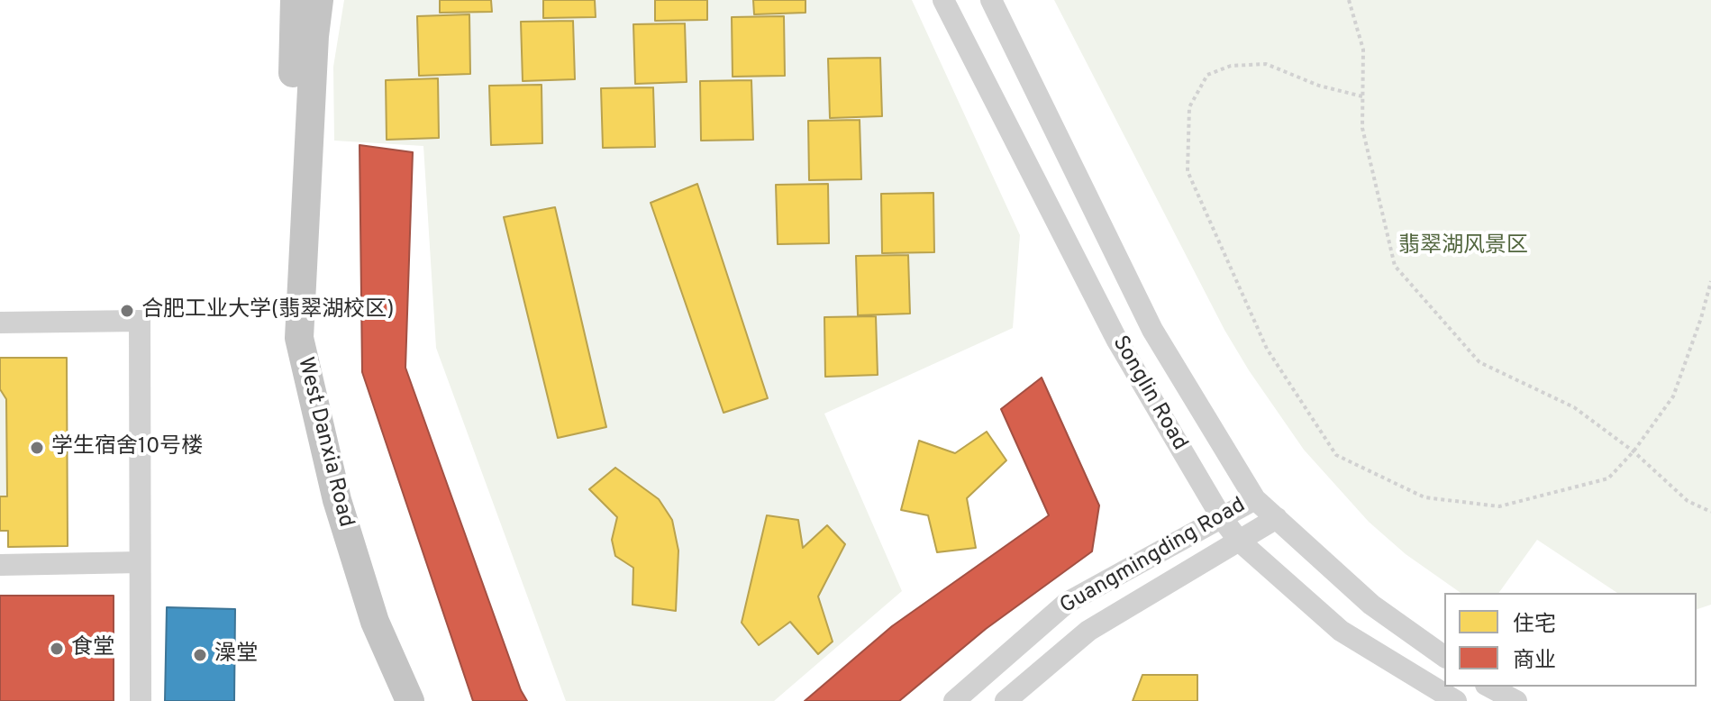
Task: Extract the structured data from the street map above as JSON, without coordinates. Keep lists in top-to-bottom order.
{
  "streets": {
    "main road": ["West Danxia Road"],
    "street": ["Songlin Road", "Guangmingding Road"]
  },
  "crossings": [
    ["Songlin Road", "Guangmingding Road"]
  ],
  "parks": ["翡翠湖风景区"],
  "places": [
    "合肥工业大学(翡翠湖校区)",
    "学生宿舍10号楼",
    "食堂",
    "澡堂"
  ],
  "legend": ["住宅", "商业"]
}
